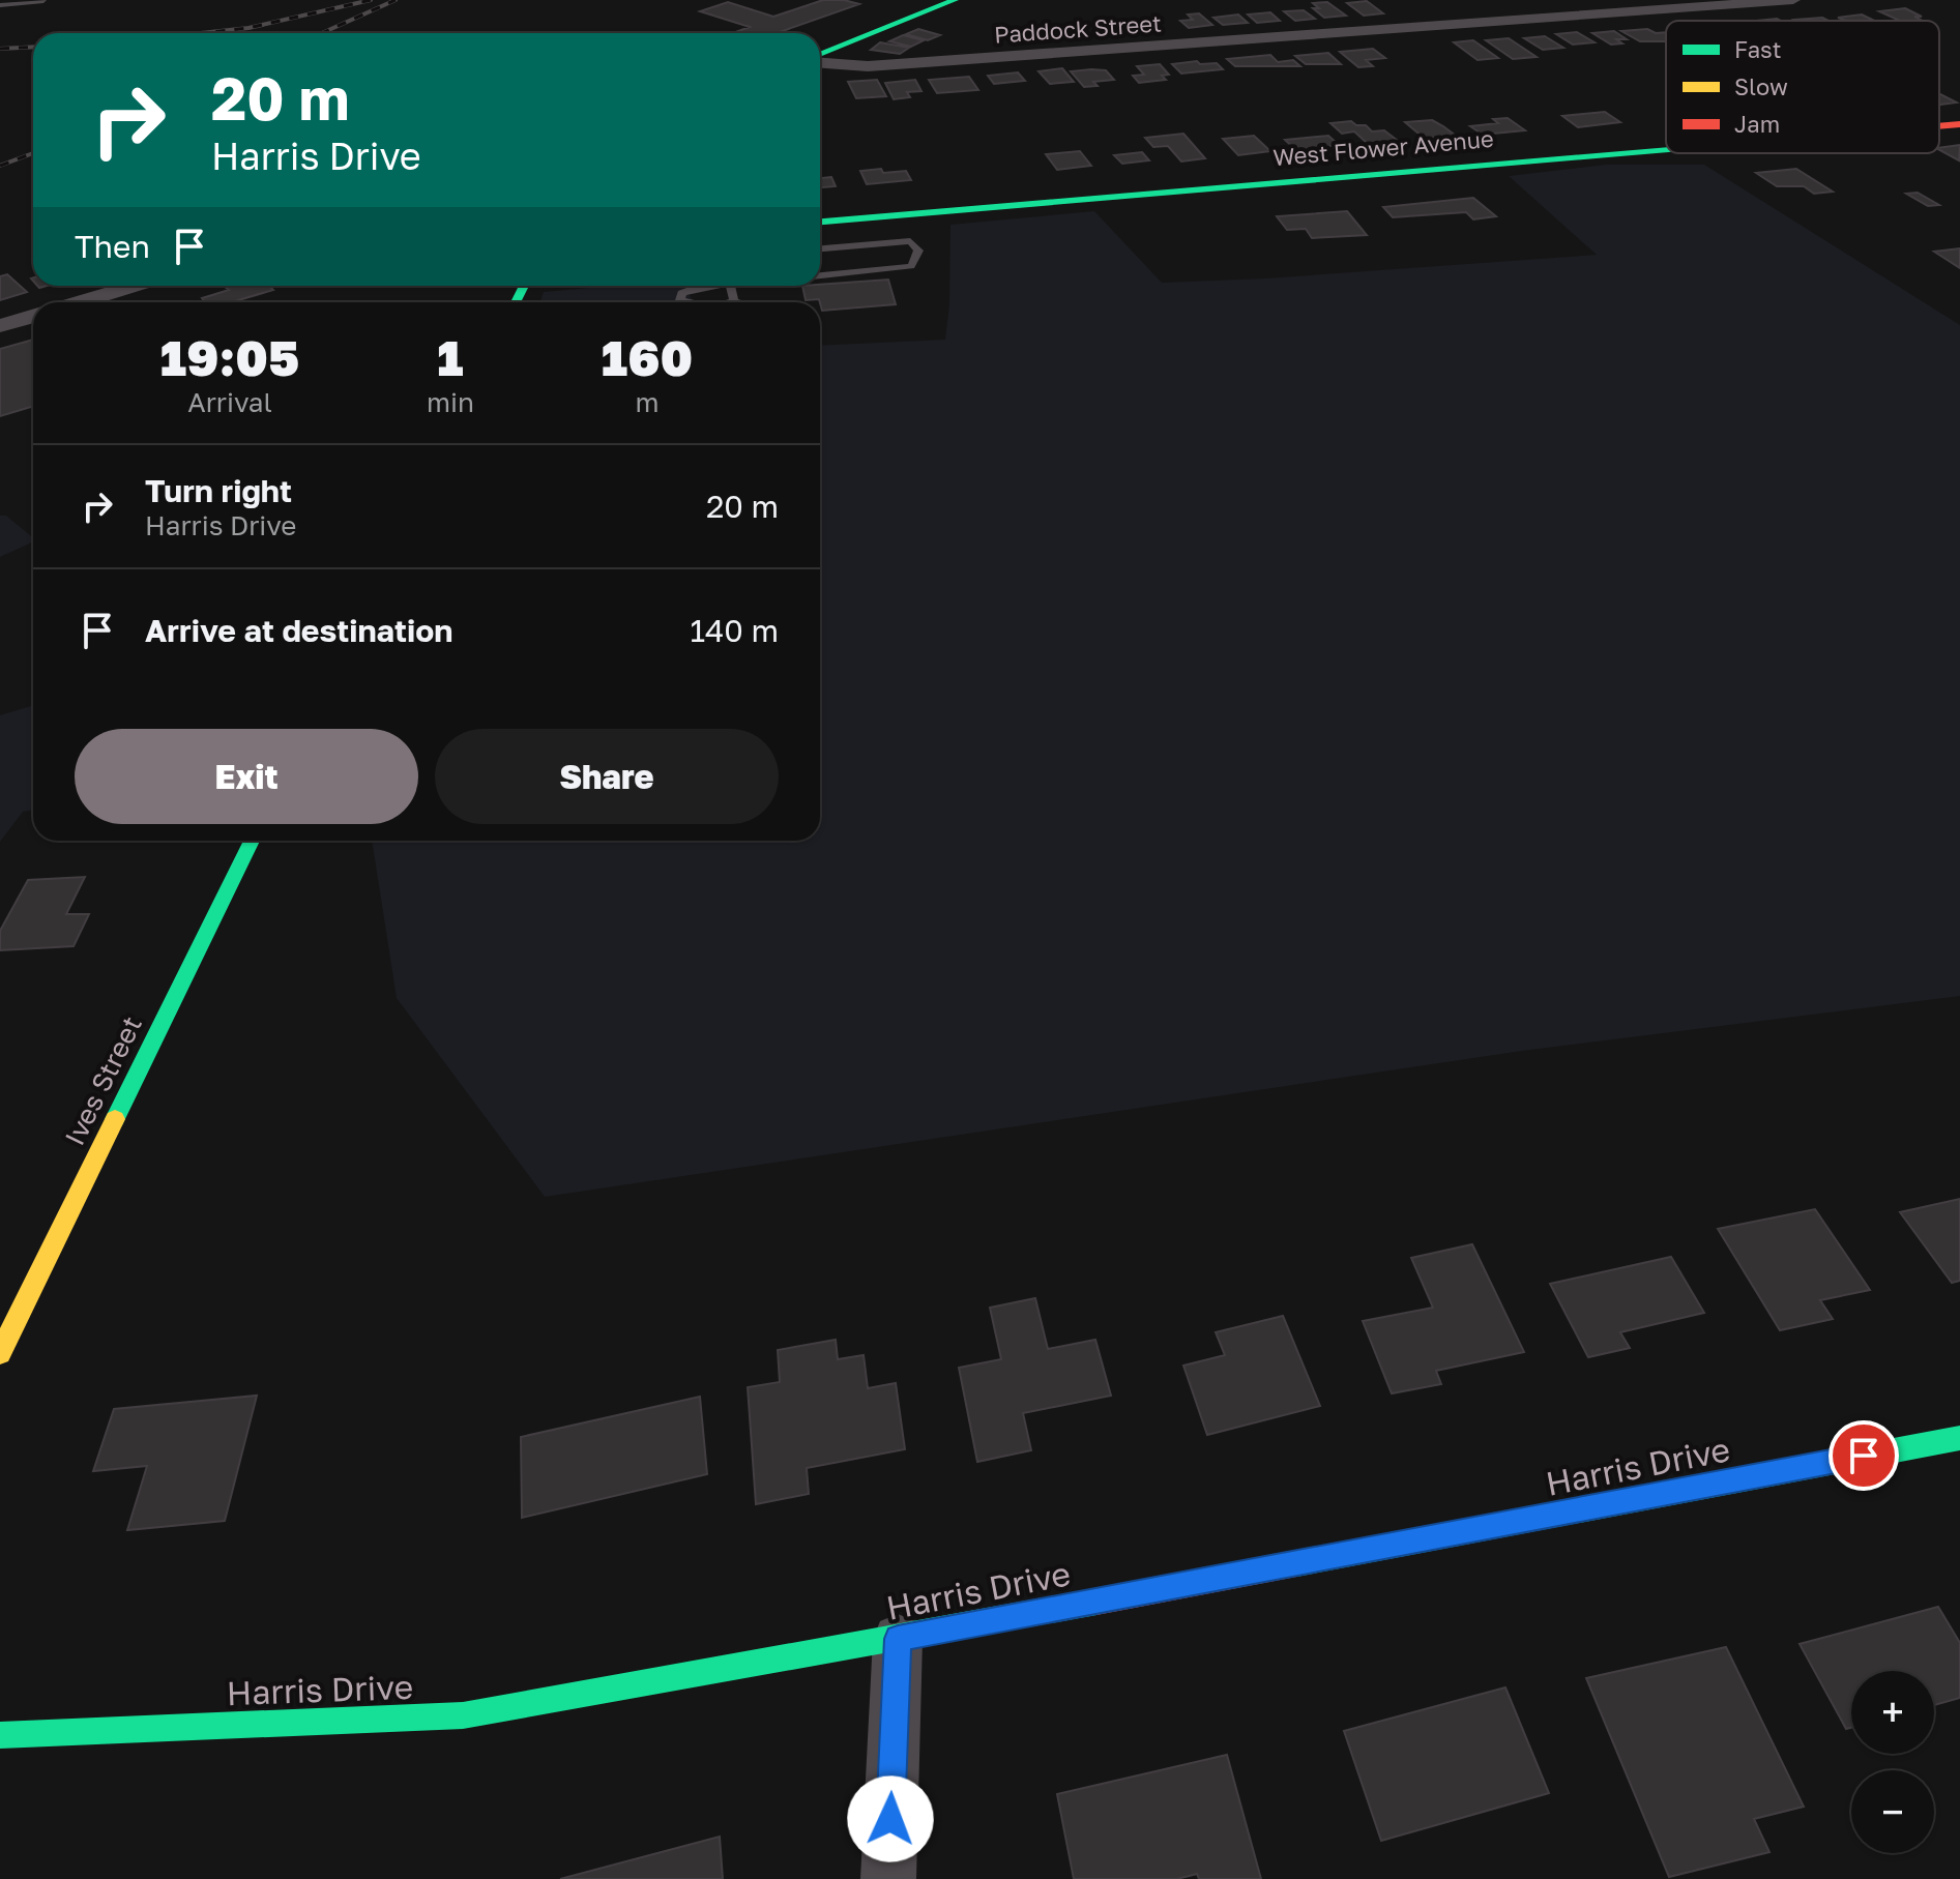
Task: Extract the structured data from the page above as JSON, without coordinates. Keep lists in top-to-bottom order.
{
  "streets": {
    "street": [
      "Paddock Street",
      "West Flower Avenue",
      "Ives Street",
      "Harris Drive"
    ]
  },
  "legend": ["Fast", "Slow", "Jam"],
  "page": {
    "turn": ["20 m", "Harris Drive"],
    "then": "Then",
    "eta": [
      "19:05",
      "Arrival",
      "1",
      "min",
      "160",
      "m"
    ],
    "list": [
      {
        "name": "Turn right",
        "note": "Harris Drive",
        "value": "20 m"
      },
      {
        "name": "Arrive at destination",
        "value": "140 m"
      }
    ],
    "buttons": ["Exit", "Share"],
    "map_buttons": ["+", "−"]
  }
}
